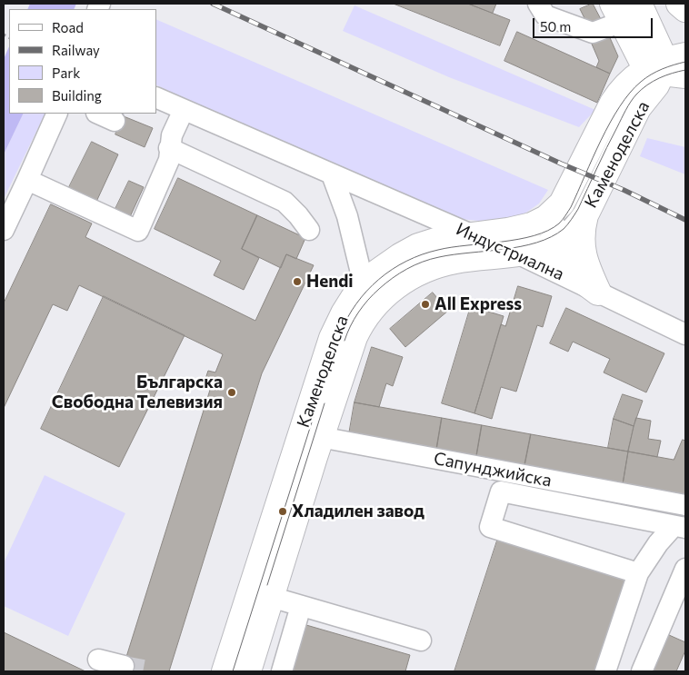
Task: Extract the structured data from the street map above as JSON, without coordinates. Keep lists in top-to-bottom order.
{
  "streets": {
    "main road": ["Каменоделска"],
    "street": ["Индустриална", "Сапунджийска"]
  },
  "crossings": [
    ["Каменоделска", "Индустриална"],
    ["Каменоделска", "Сапунджийска"]
  ],
  "places": [
    "Hendi",
    "All Express",
    "Българска Свободна Телевизия",
    "Хладилен завод"
  ],
  "legend": [
    "Road",
    "Railway",
    "Park",
    "Building"
  ],
  "scale_bar": "50 m"
}
